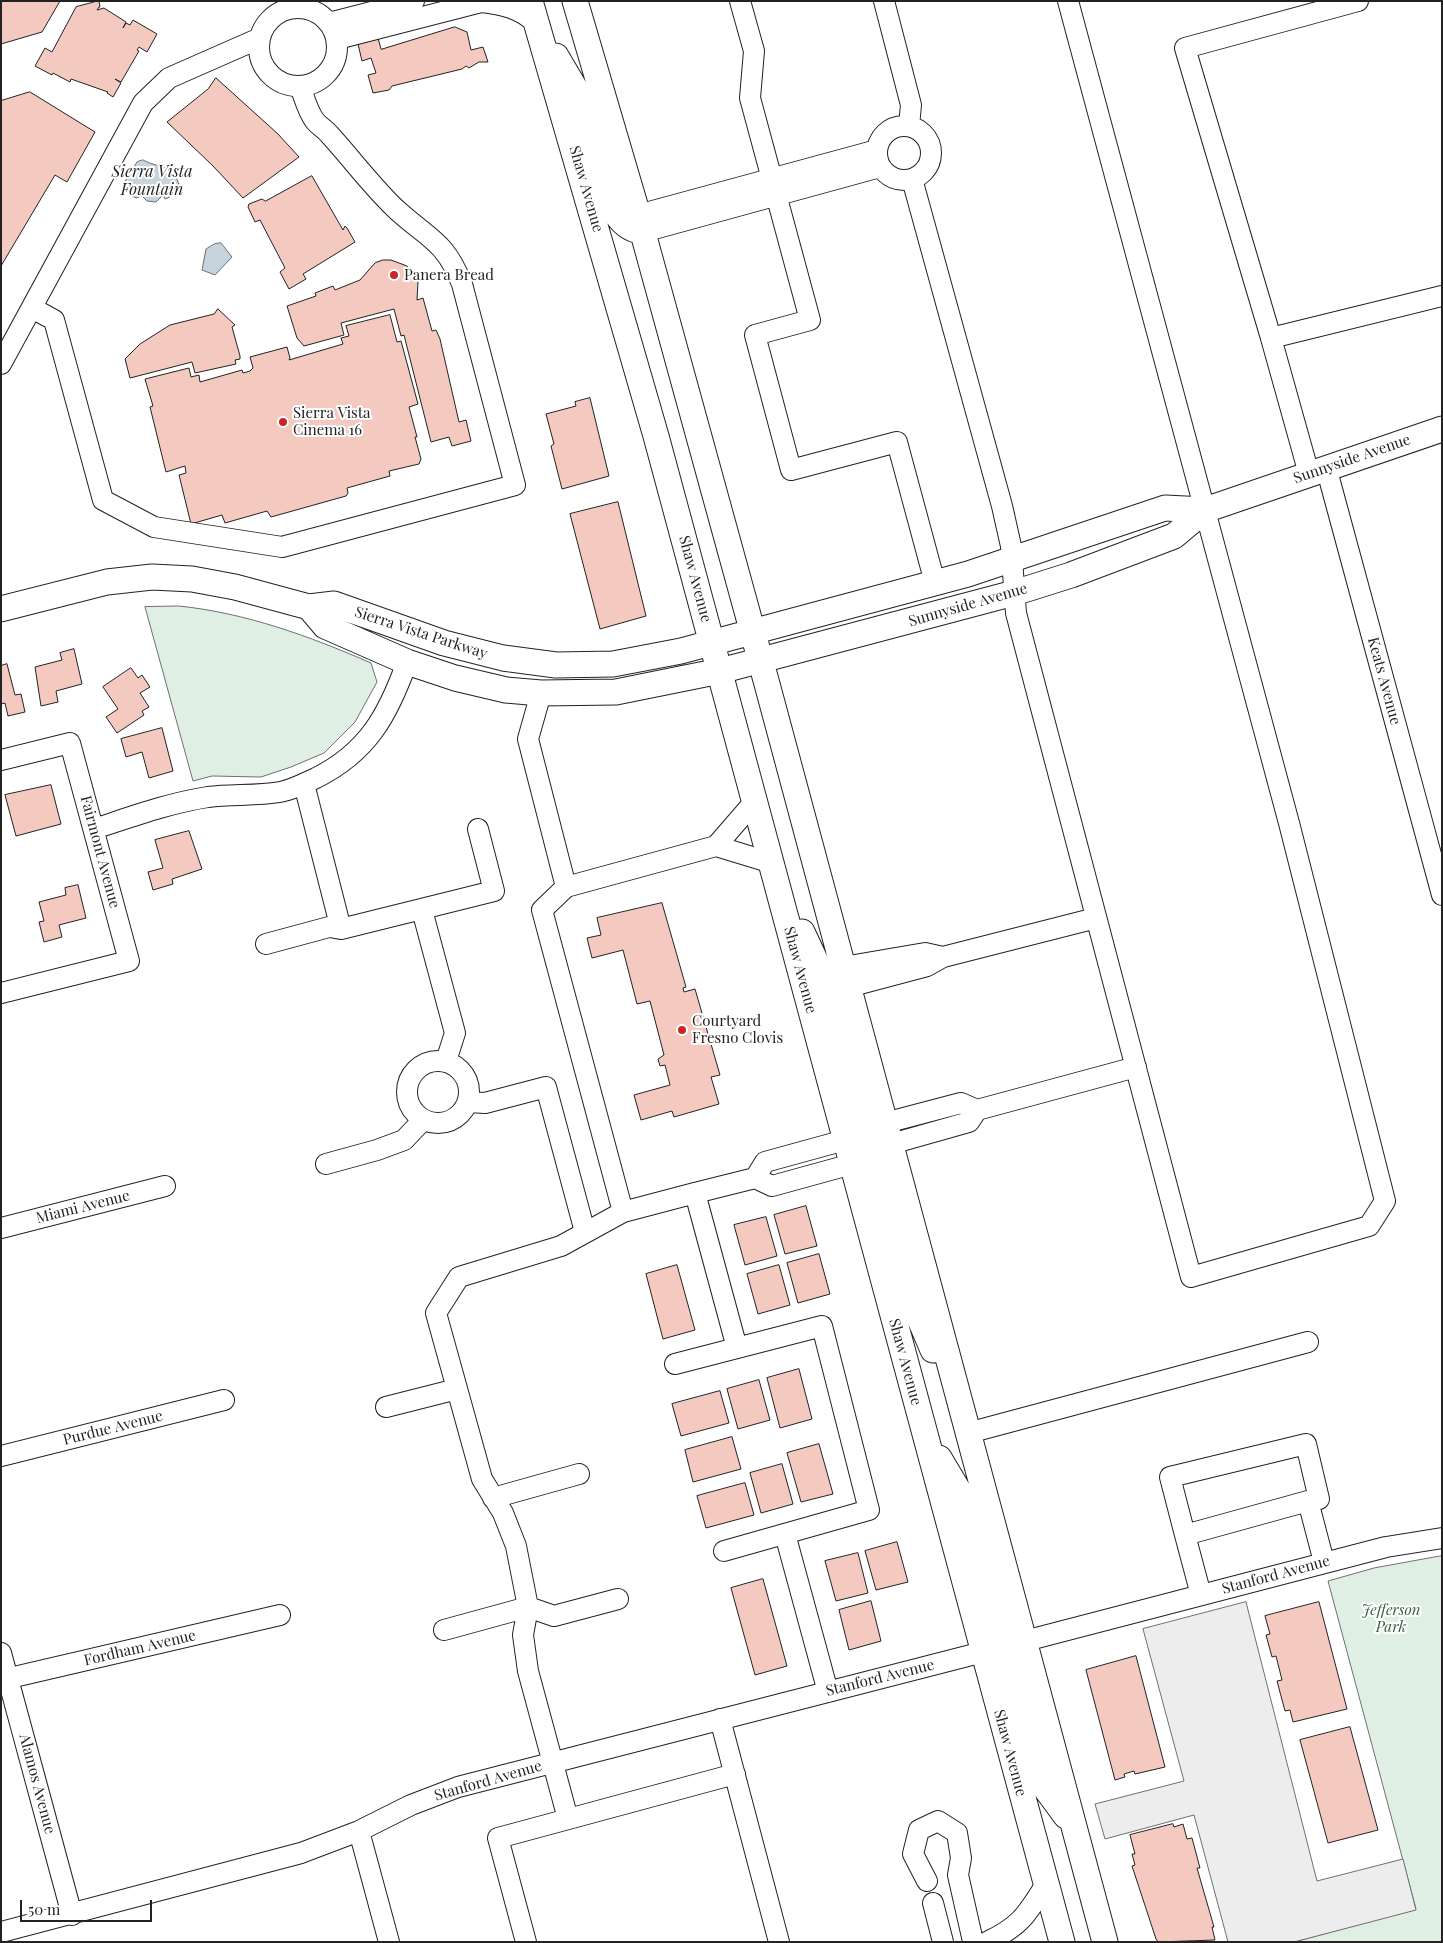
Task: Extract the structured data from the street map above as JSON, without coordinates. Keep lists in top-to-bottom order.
{
  "streets": {
    "main road": ["Shaw Avenue", "Sunnyside Avenue", "Sierra Vista Parkway"],
    "street": [
      "Keats Avenue",
      "Fairmont Avenue",
      "Miami Avenue",
      "Purdue Avenue",
      "Stanford Avenue",
      "Fordham Avenue",
      "Alamos Avenue"
    ]
  },
  "crossings": [
    ["Shaw Avenue", "Sunnyside Avenue"],
    ["Shaw Avenue", "Sierra Vista Parkway"],
    ["Shaw Avenue", "Stanford Avenue"],
    ["Sunnyside Avenue", "Sierra Vista Parkway"],
    ["Sunnyside Avenue", "Keats Avenue"],
    ["Stanford Avenue", "Alamos Avenue"],
    ["Fordham Avenue", "Alamos Avenue"]
  ],
  "water": ["Sierra Vista Fountain"],
  "parks": ["Jefferson Park"],
  "places": ["Panera Bread", "Sierra Vista Cinema 16", "Courtyard Fresno Clovis"],
  "scale_bar": "50 m"
}
